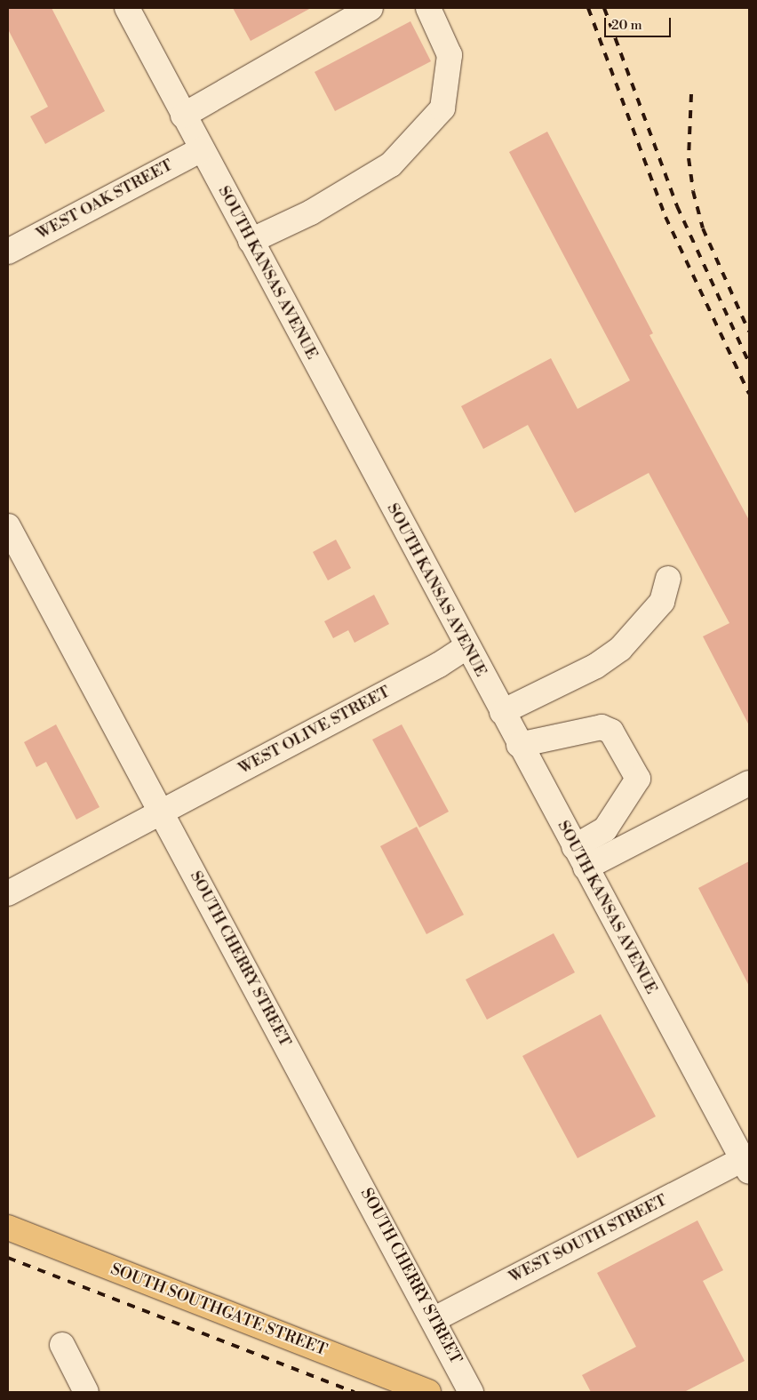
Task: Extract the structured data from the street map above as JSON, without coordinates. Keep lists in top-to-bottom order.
{
  "streets": {
    "main road": ["SOUTH SOUTHGATE STREET"],
    "street": [
      "WEST OAK STREET",
      "SOUTH KANSAS AVENUE",
      "WEST OLIVE STREET",
      "SOUTH CHERRY STREET",
      "WEST SOUTH STREET"
    ]
  },
  "crossings": [
    ["WEST OAK STREET", "SOUTH KANSAS AVENUE"],
    ["SOUTH KANSAS AVENUE", "WEST OLIVE STREET"],
    ["SOUTH KANSAS AVENUE", "WEST SOUTH STREET"],
    ["WEST OLIVE STREET", "SOUTH CHERRY STREET"],
    ["SOUTH CHERRY STREET", "WEST SOUTH STREET"]
  ],
  "scale_bar": "20 m"
}
